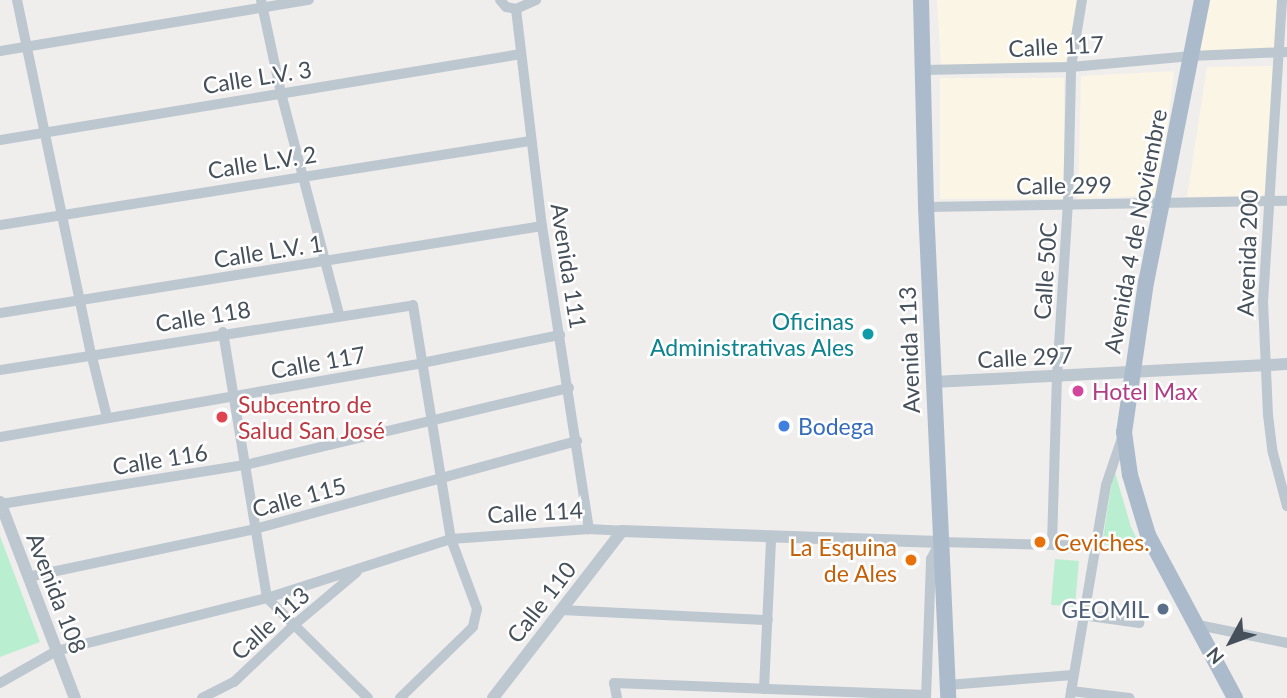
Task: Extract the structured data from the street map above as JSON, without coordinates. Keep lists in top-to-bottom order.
{
  "streets": {
    "main road": ["Avenida 4 de Noviembre", "Avenida 113"],
    "street": [
      "Calle 117",
      "Calle L.V. 3",
      "Calle L.V. 2",
      "Calle 299",
      "Calle L.V. 1",
      "Avenida 200",
      "Avenida 111",
      "Calle 50C",
      "Calle 118",
      "Calle 297",
      "Calle 116",
      "Calle 115",
      "Calle 114",
      "Avenida 108",
      "Calle 110",
      "Calle 113"
    ]
  },
  "crossings": [
    ["Calle 117", "Avenida 4 de Noviembre"],
    ["Calle 117", "Avenida 200"],
    ["Calle 117", "Avenida 111"],
    ["Calle 117", "Calle 50C"],
    ["Calle 117", "Calle 118"],
    ["Calle 117", "Avenida 113"],
    ["Calle L.V. 3", "Avenida 111"],
    ["Calle L.V. 2", "Avenida 111"],
    ["Calle 299", "Avenida 4 de Noviembre"],
    ["Calle 299", "Avenida 200"],
    ["Calle 299", "Calle 50C"],
    ["Calle 299", "Avenida 113"],
    ["Avenida 4 de Noviembre", "Calle 297"],
    ["Calle L.V. 1", "Avenida 111"],
    ["Avenida 200", "Calle 297"],
    ["Avenida 111", "Calle 116"],
    ["Avenida 111", "Calle 115"],
    ["Avenida 111", "Calle 114"],
    ["Calle 50C", "Calle 297"],
    ["Calle 50C", "Calle 114"],
    ["Avenida 113", "Calle 297"],
    ["Avenida 113", "Calle 114"],
    ["Calle 116", "Avenida 108"],
    ["Calle 115", "Avenida 108"],
    ["Calle 114", "Avenida 108"],
    ["Calle 114", "Calle 110"],
    ["Calle 114", "Calle 113"]
  ],
  "places": [
    "Oficinas Administrativas Ales",
    "Hotel Max",
    "Subcentro de Salud San José",
    "Bodega",
    "Ceviches.",
    "La Esquina de Ales",
    "GEOMIL"
  ],
  "north": "bottom left"
}
